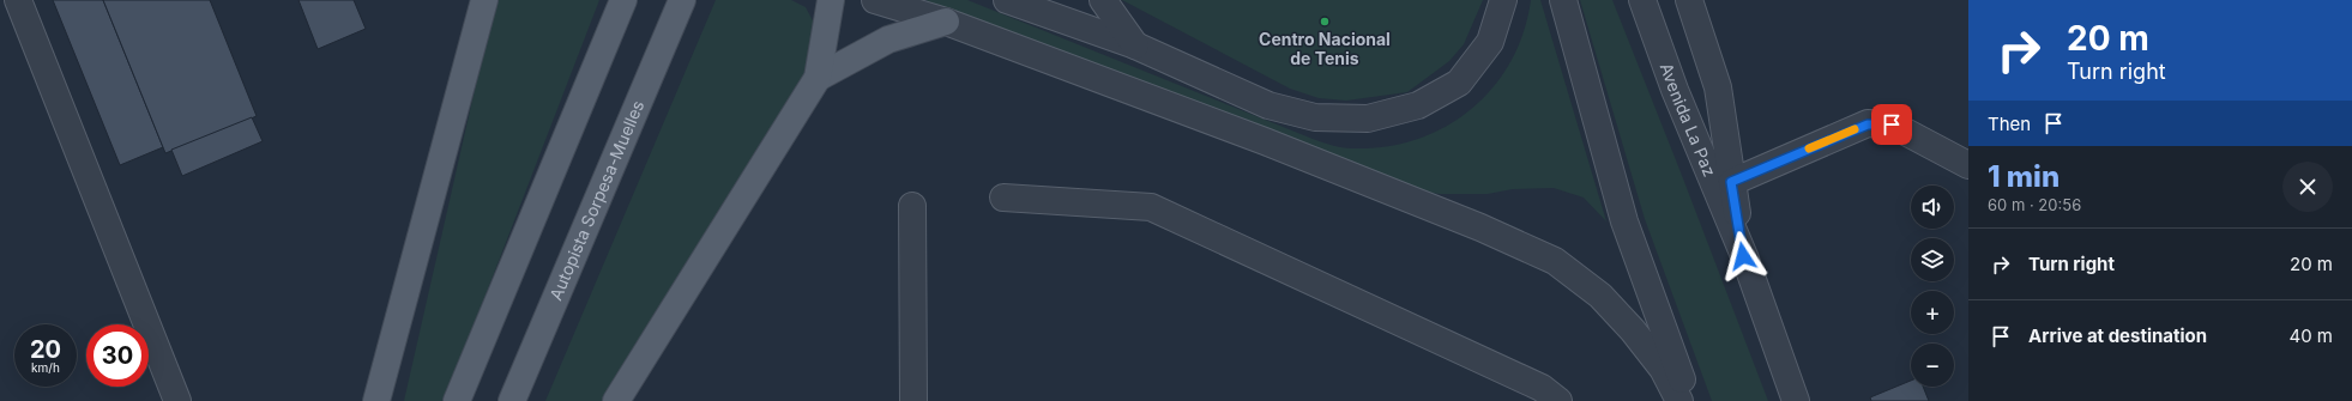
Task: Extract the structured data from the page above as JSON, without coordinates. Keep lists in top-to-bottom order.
{
  "streets": {
    "main road": ["Autopista Sorpesa-Muelles"],
    "street": ["Avenida La Paz"]
  },
  "places": ["Centro Nacional de Tenis"],
  "page": {
    "turn": ["20 m", "Turn right"],
    "then": "Then",
    "heading": ["1 min", "60 m · 20:56"],
    "map_buttons": ["+", "−"],
    "list": [
      {
        "name": "Turn right",
        "value": "20 m"
      },
      {
        "name": "Arrive at destination",
        "value": "40 m"
      }
    ],
    "speed": "20 km/h",
    "limit": "30"
  }
}
